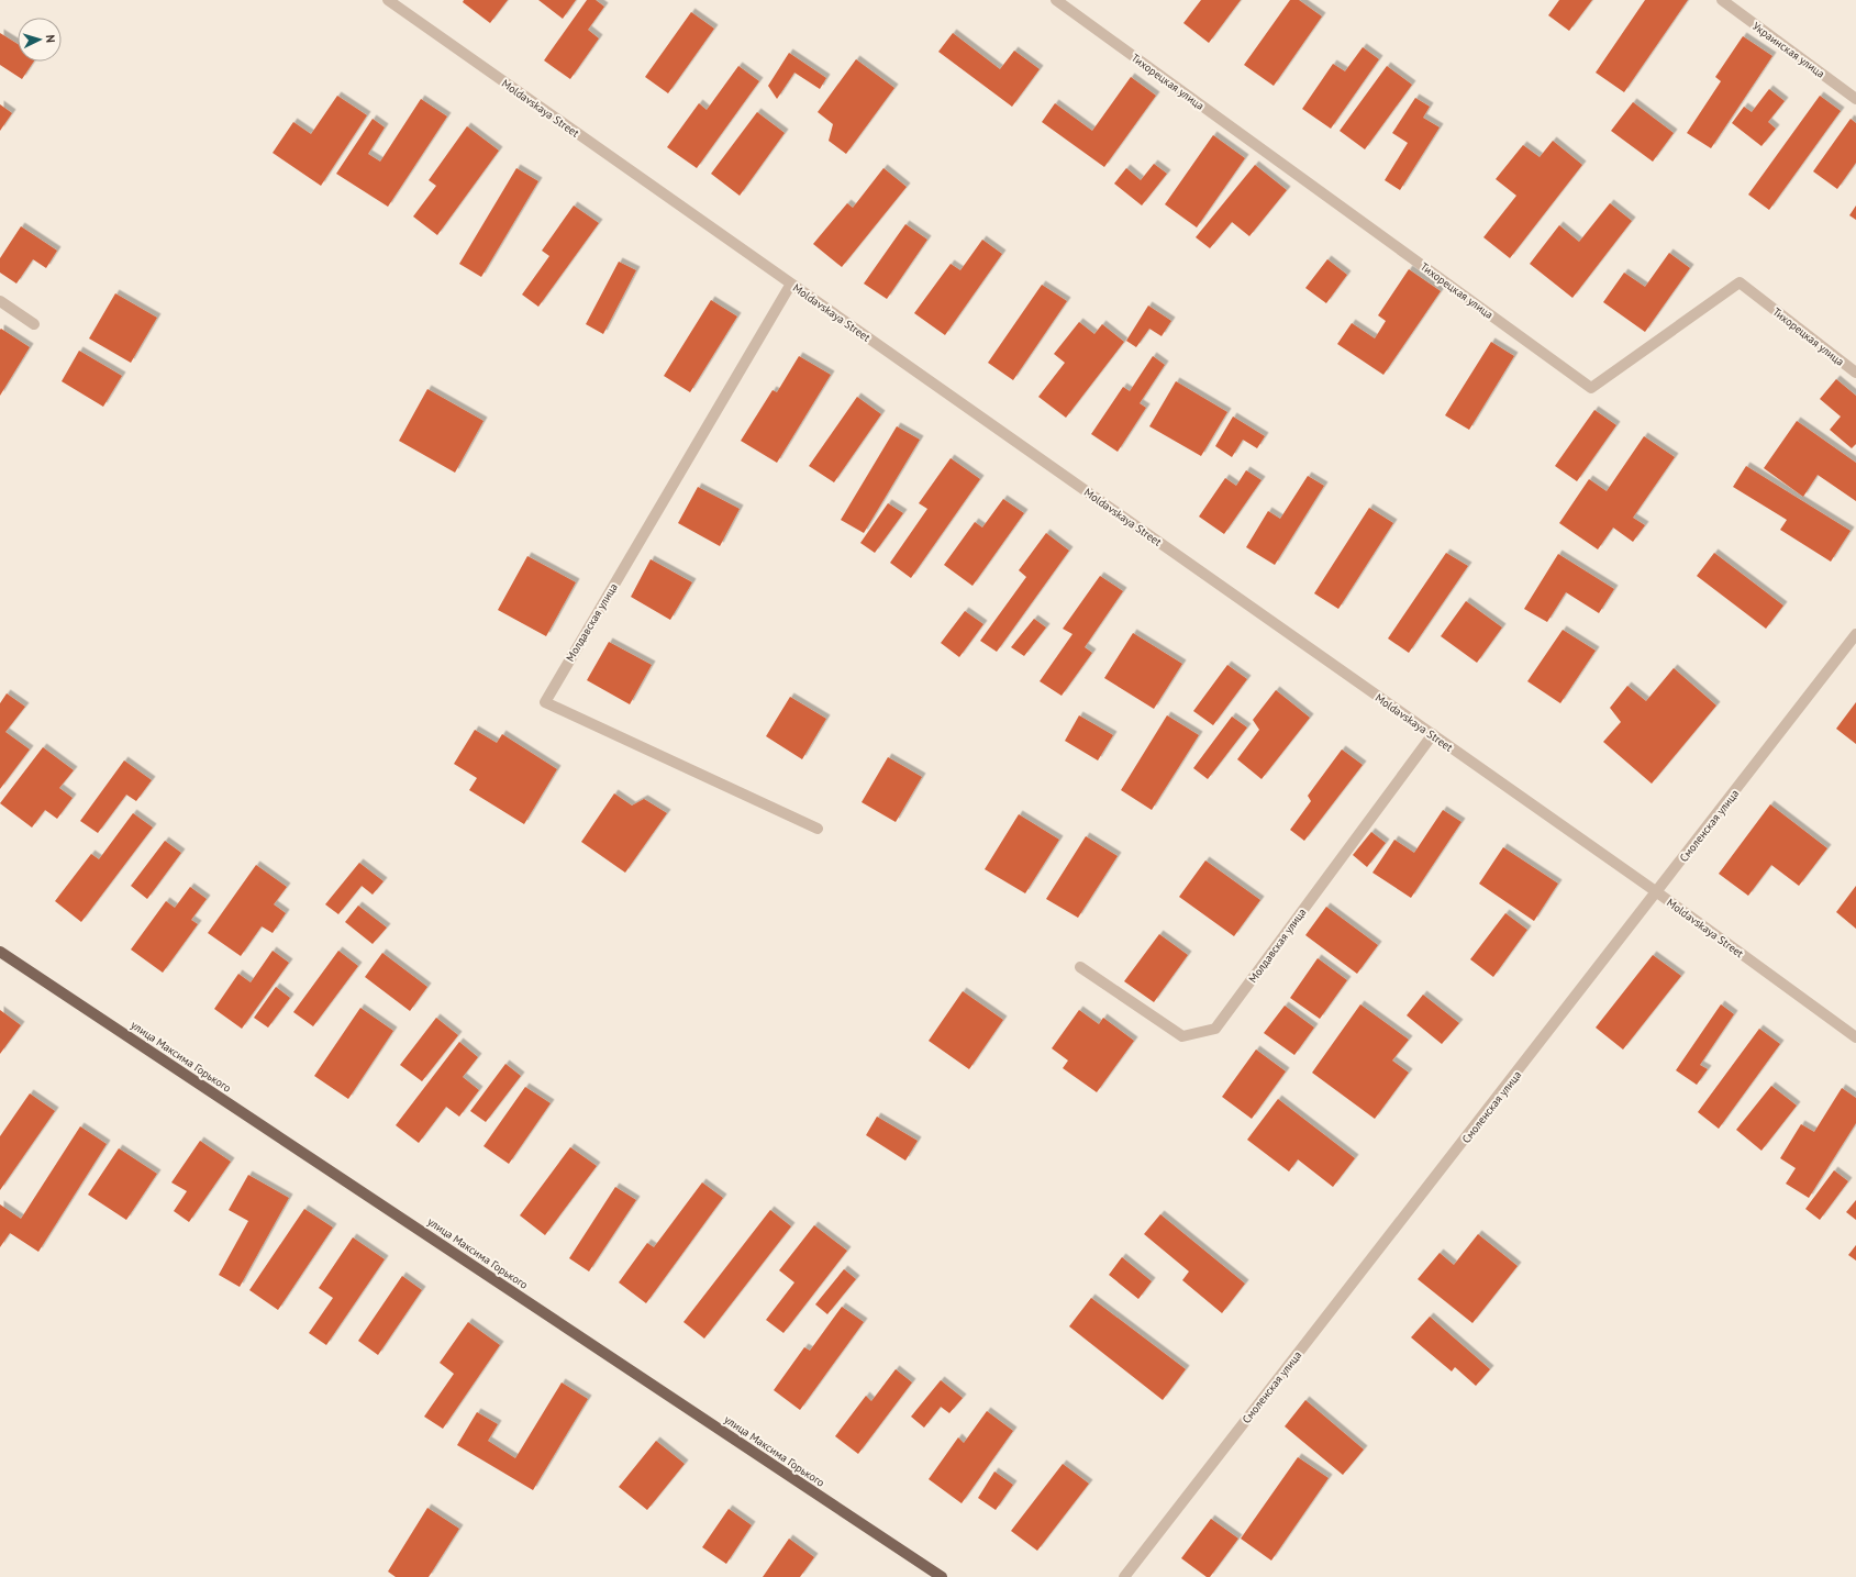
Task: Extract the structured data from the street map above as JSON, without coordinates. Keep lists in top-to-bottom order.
{
  "streets": {
    "main road": ["улица Максима Горького"],
    "street": [
      "Украинская улица",
      "Тихорецкая улица",
      "Moldavskaya Street",
      "Молдавская улица",
      "Смоленская улица"
    ]
  },
  "crossings": [
    ["Moldavskaya Street", "Молдавская улица"],
    ["Moldavskaya Street", "Смоленская улица"]
  ],
  "north": "right"
}
